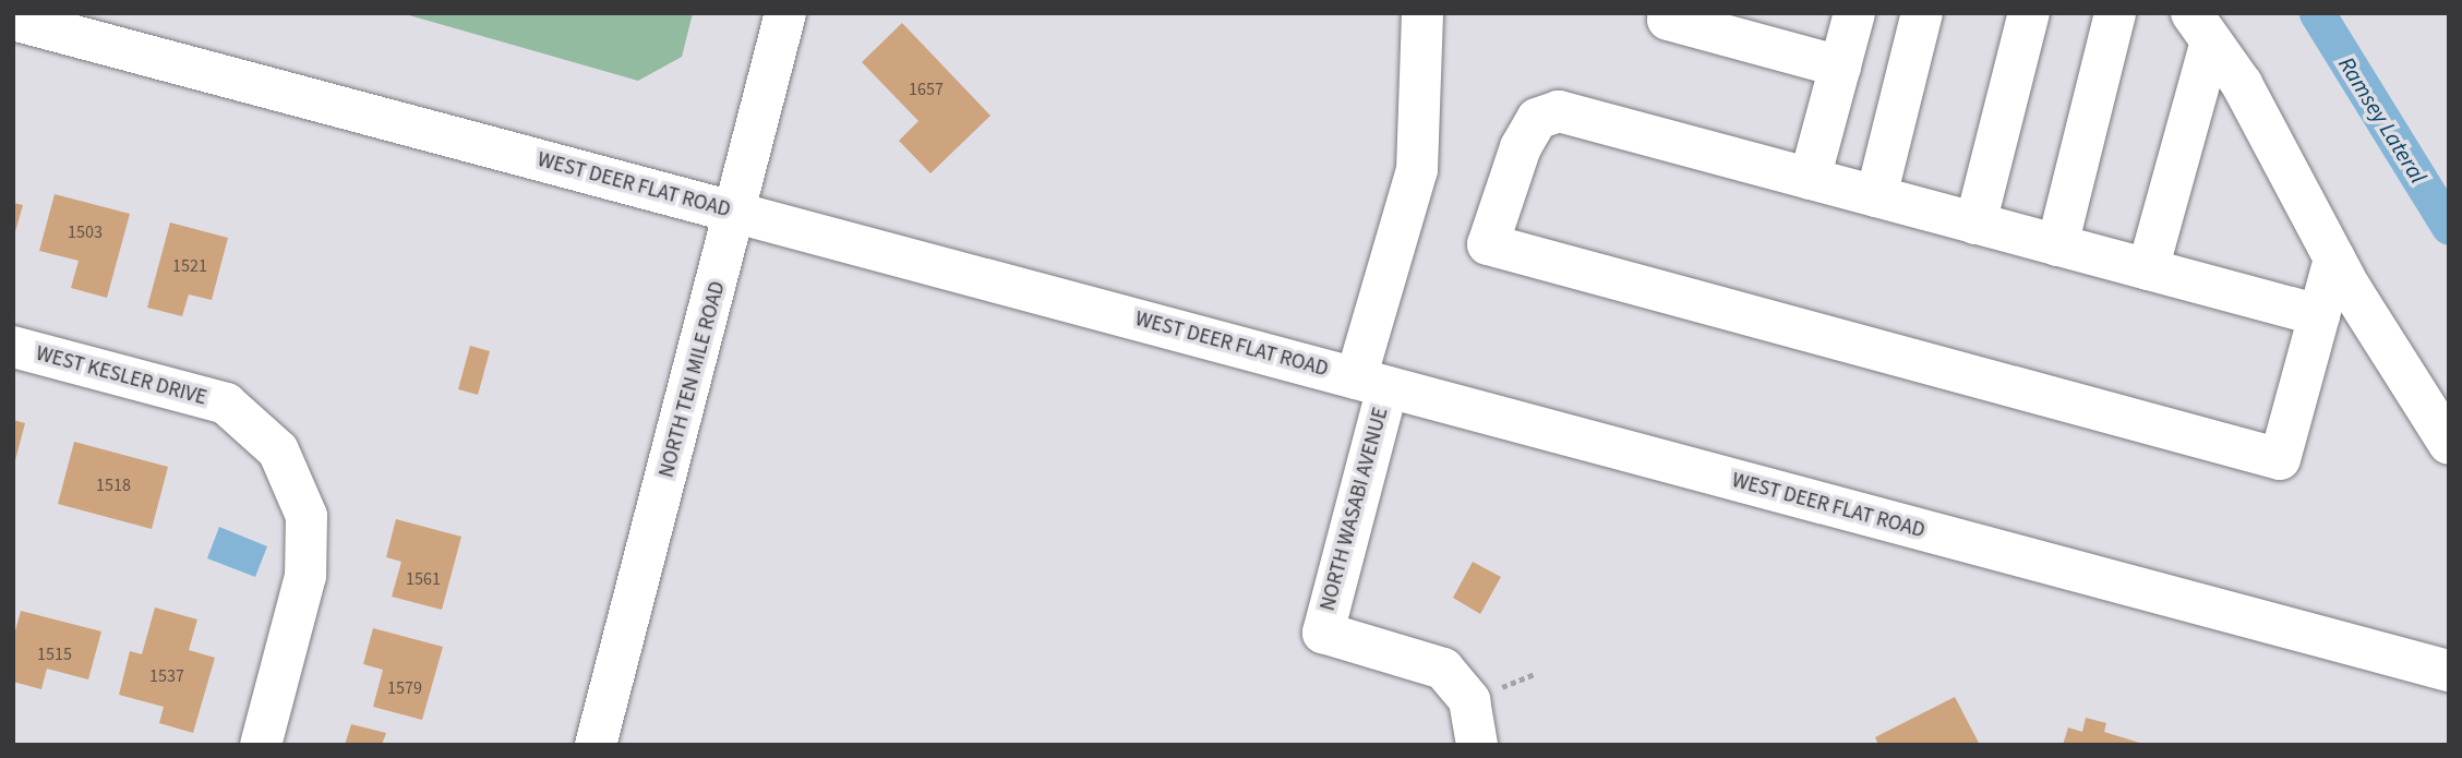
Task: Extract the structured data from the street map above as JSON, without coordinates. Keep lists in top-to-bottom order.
{
  "streets": {
    "street": [
      "WEST DEER FLAT ROAD",
      "WEST KESLER DRIVE",
      "NORTH TEN MILE ROAD",
      "NORTH WASABI AVENUE"
    ]
  },
  "crossings": [
    ["WEST DEER FLAT ROAD", "NORTH TEN MILE ROAD"],
    ["WEST DEER FLAT ROAD", "NORTH WASABI AVENUE"]
  ],
  "water": ["Ramsey Lateral"],
  "house_numbers": [
    "1657",
    "1503",
    "1521",
    "1518",
    "1561",
    "1515",
    "1537",
    "1579"
  ]
}
